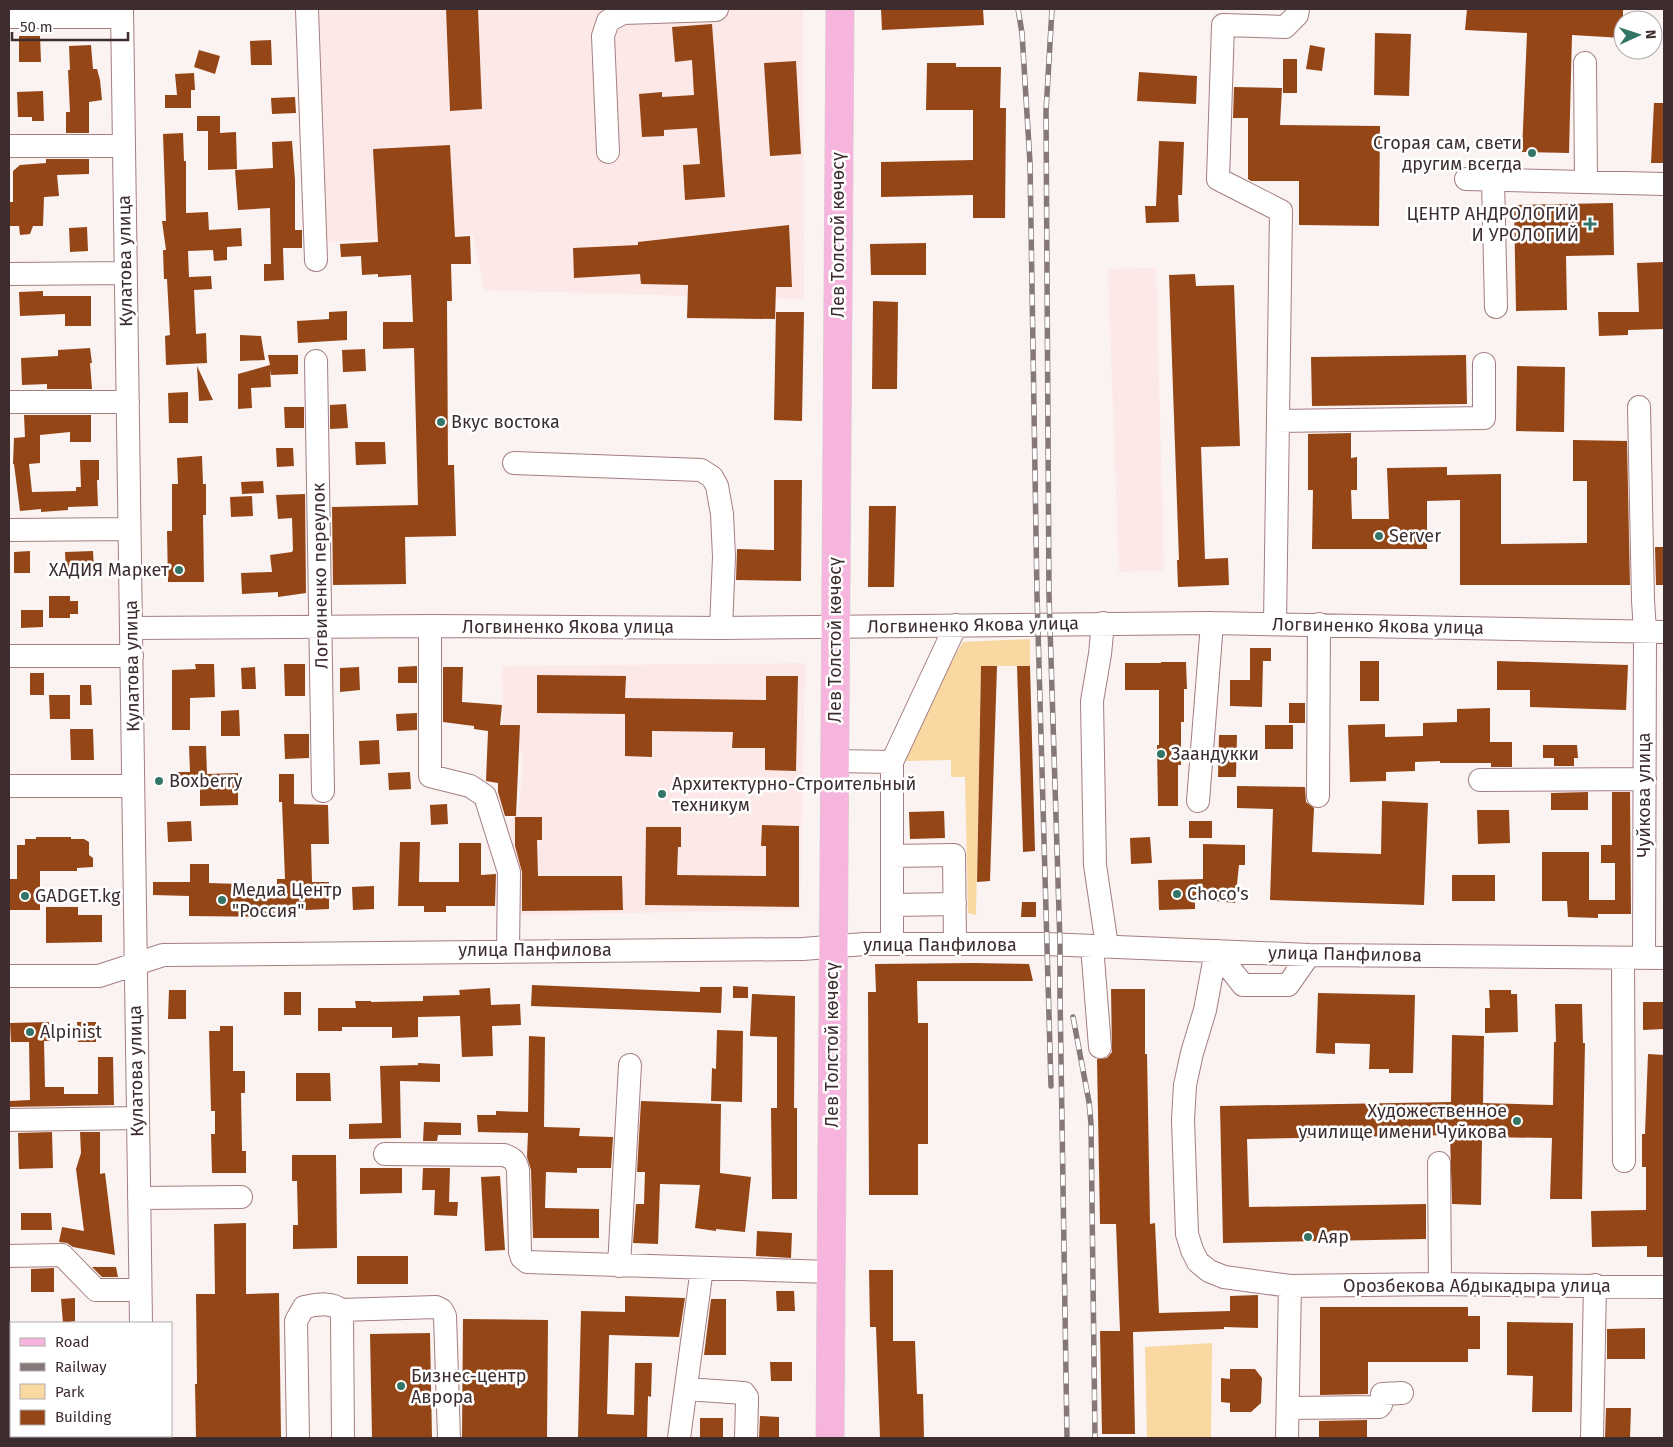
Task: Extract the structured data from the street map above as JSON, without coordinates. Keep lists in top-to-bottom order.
{
  "streets": {
    "main road": ["Лев Толстой көчөсү"],
    "street": [
      "Кулатова улица",
      "Логвиненко переулок",
      "Логвиненко Якова улица",
      "Чуйкова улица",
      "улица Панфилова",
      "Орозбекова Абдыкадыра улица"
    ]
  },
  "crossings": [
    ["Лев Толстой көчөсү", "Логвиненко Якова улица"],
    ["Лев Толстой көчөсү", "улица Панфилова"],
    ["Кулатова улица", "Логвиненко Якова улица"],
    ["Кулатова улица", "улица Панфилова"],
    ["Логвиненко переулок", "Логвиненко Якова улица"],
    ["Логвиненко Якова улица", "Чуйкова улица"],
    ["Чуйкова улица", "улица Панфилова"],
    ["улица Панфилова", "Орозбекова Абдыкадыра улица"]
  ],
  "places": {
    "other": [
      "Сгорая сам, свети другим всегда",
      "Вкус востока",
      "Server",
      "ХАДИЯ Маркет",
      "Заандукки",
      "Boxberry",
      "Архитектурно-Строительный техникум",
      "Choco's",
      "GADGET.kg",
      "Медиа Центр \"Россия\"",
      "Alpinist",
      "Художественное училище имени Чуйкова",
      "Аяр",
      "Бизнес-центр Аврора"
    ],
    "health": ["ЦЕНТР АНДРОЛОГИЙ И УРОЛОГИЙ"]
  },
  "legend": [
    "Road",
    "Railway",
    "Park",
    "Building"
  ],
  "scale_bar": "50 m",
  "north": "right"
}
